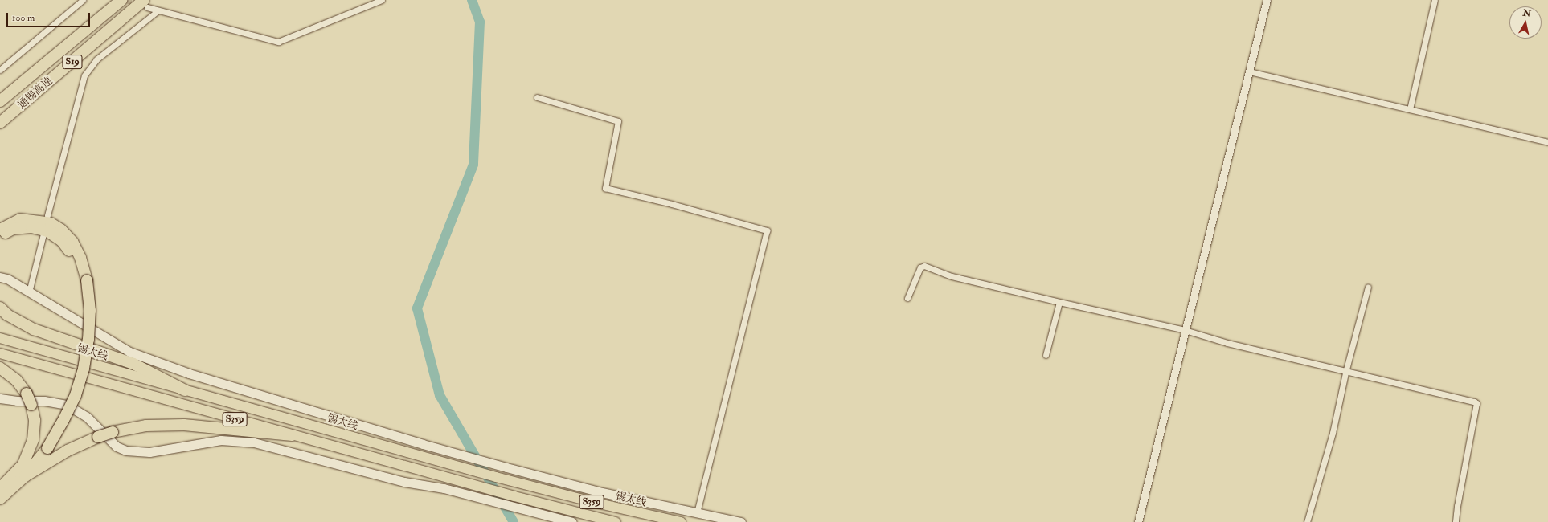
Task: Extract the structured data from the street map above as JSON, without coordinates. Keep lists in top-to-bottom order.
{
  "streets": {
    "highway": ["S19", "通锡高速"],
    "main road": ["锡太线", "S359"]
  },
  "scale_bar": "100 m",
  "north": "top"
}
